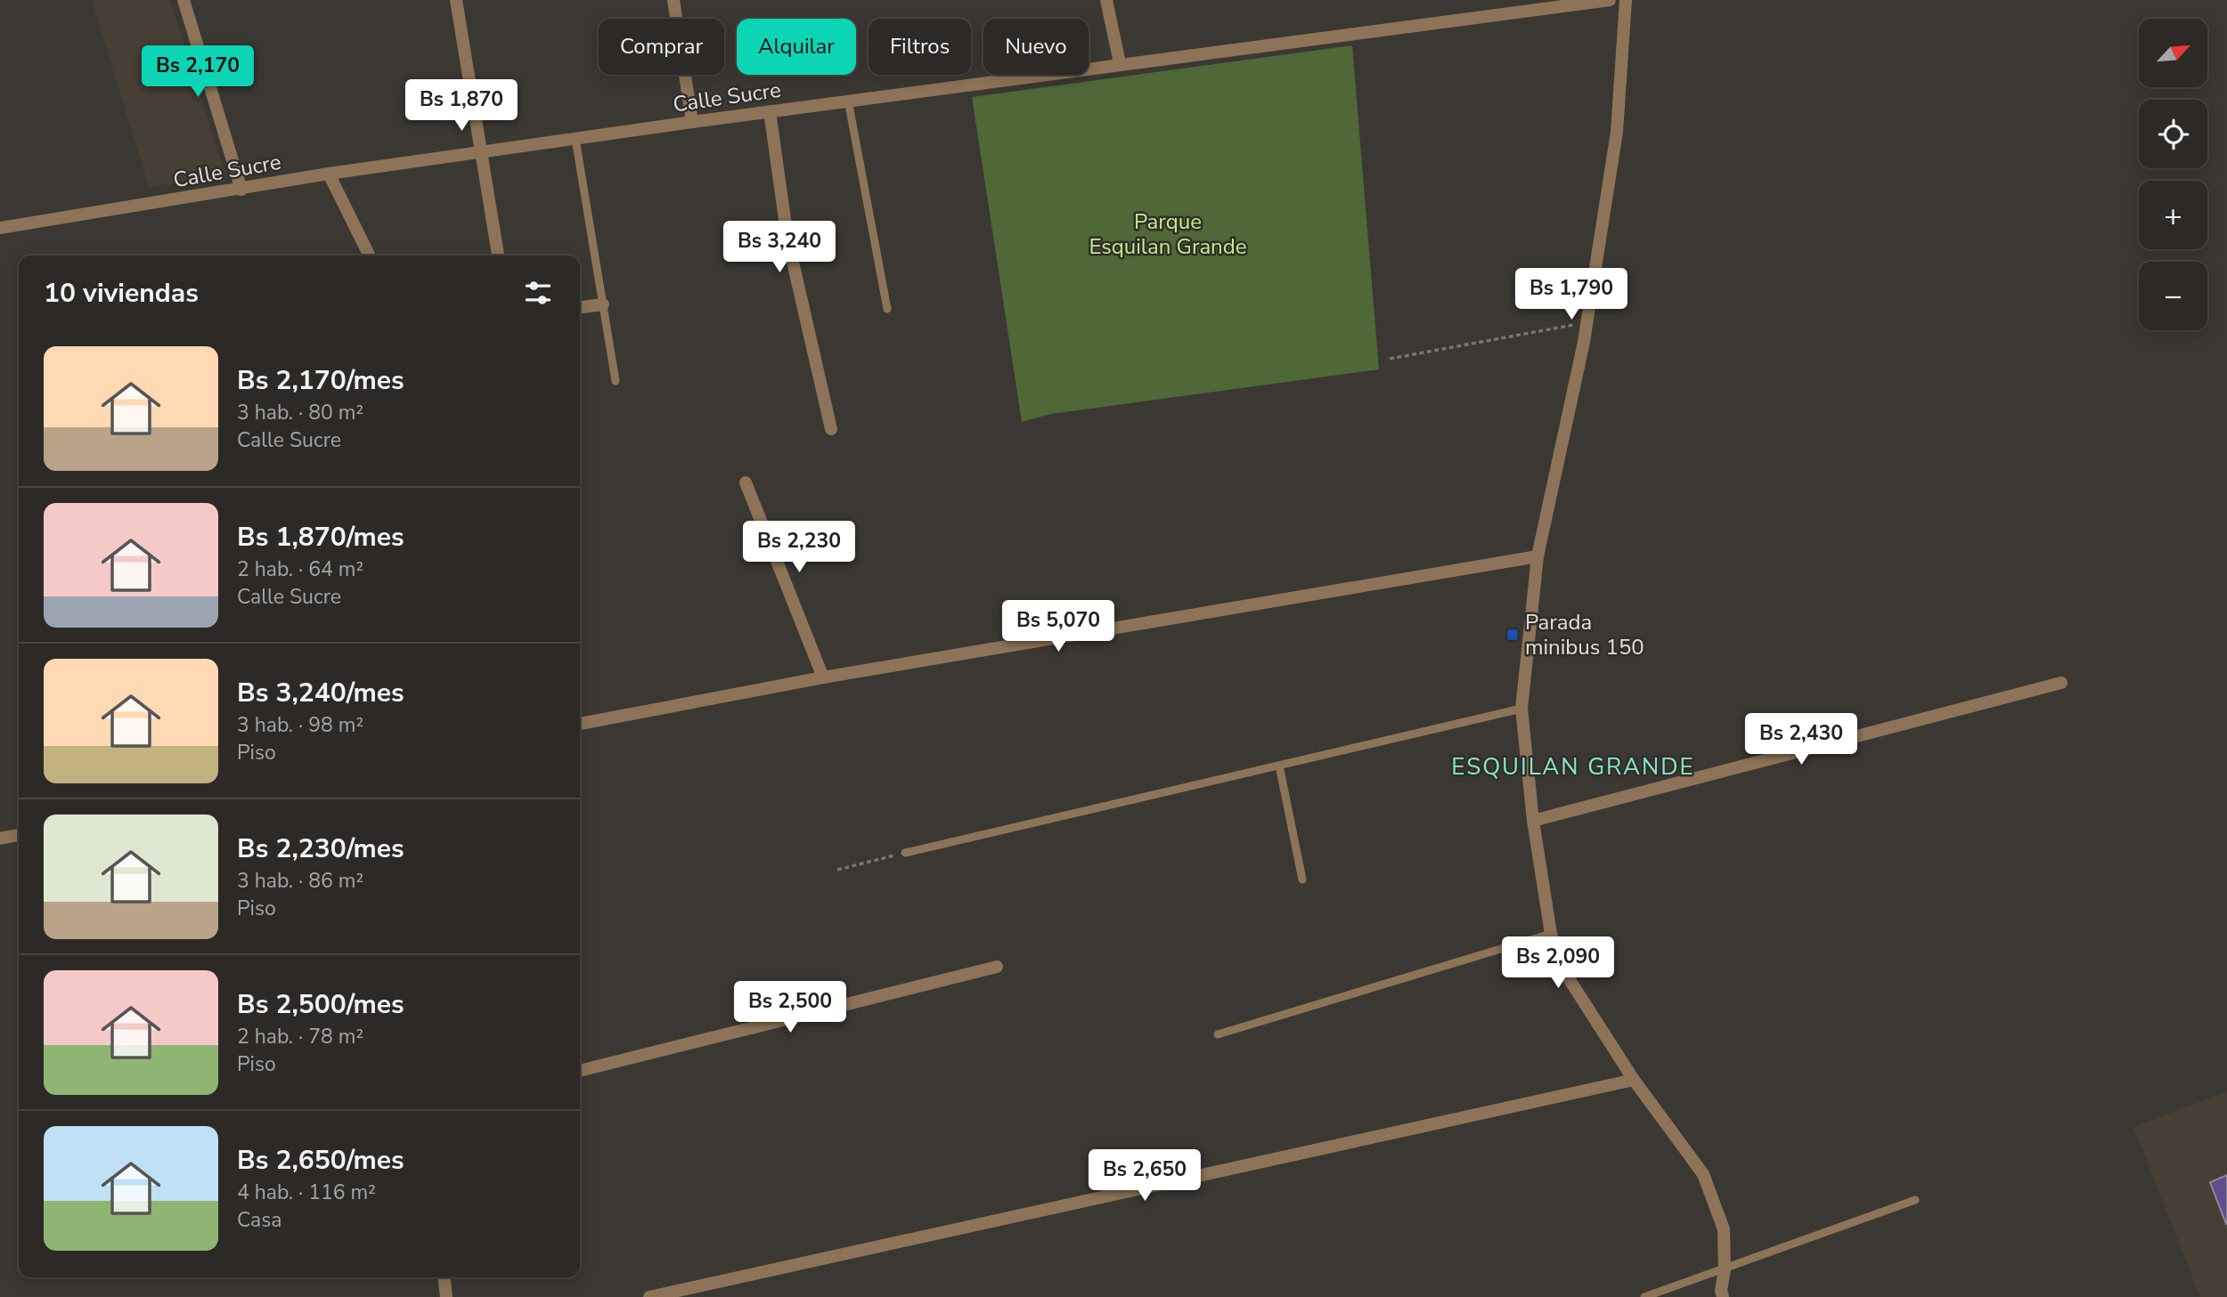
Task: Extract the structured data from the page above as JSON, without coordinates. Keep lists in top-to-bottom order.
{
  "streets": {
    "street": ["Calle Sucre"]
  },
  "districts": ["ESQUILAN GRANDE"],
  "parks": ["Parque Esquilan Grande"],
  "places": {
    "transit": ["Parada minibus 150"]
  },
  "north": "top right",
  "page": {
    "map_buttons": ["+", "−"],
    "chip": [
      "Comprar",
      "Alquilar",
      "Filtros",
      "Nuevo"
    ],
    "price": [
      "Bs 2,170",
      "Bs 1,870",
      "Bs 3,240",
      "Bs 1,790",
      "Bs 2,230",
      "Bs 5,070",
      "Bs 2,430",
      "Bs 2,090",
      "Bs 2,500",
      "Bs 2,650"
    ],
    "heading": "10 viviendas",
    "list": [
      {
        "name": "Bs 2,170/mes",
        "note": "3 hab. · 80 m² · Calle Sucre"
      },
      {
        "name": "Bs 1,870/mes",
        "note": "2 hab. · 64 m² · Calle Sucre"
      },
      {
        "name": "Bs 3,240/mes",
        "note": "3 hab. · 98 m² · Piso"
      },
      {
        "name": "Bs 2,230/mes",
        "note": "3 hab. · 86 m² · Piso"
      },
      {
        "name": "Bs 2,500/mes",
        "note": "2 hab. · 78 m² · Piso"
      },
      {
        "name": "Bs 2,650/mes",
        "note": "4 hab. · 116 m² · Casa"
      }
    ]
  }
}
